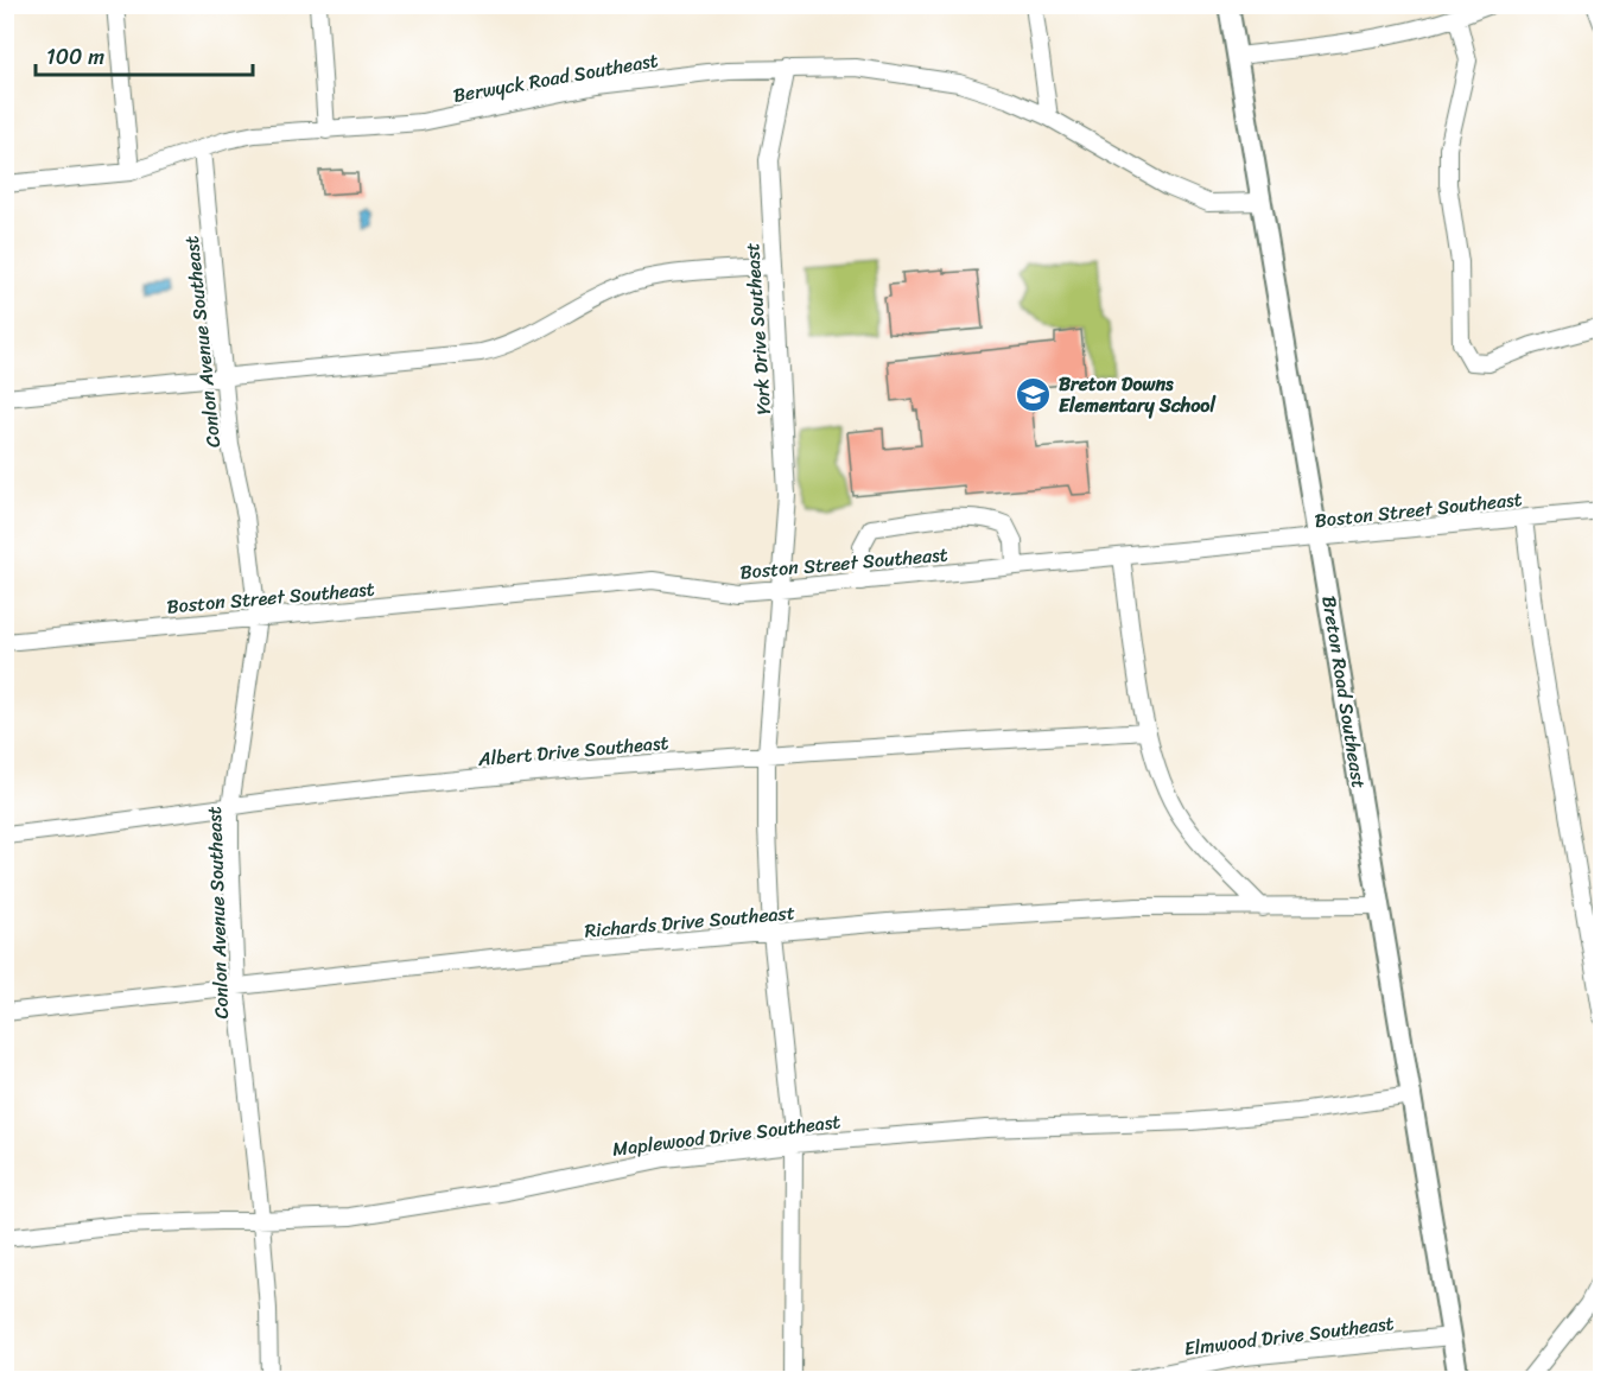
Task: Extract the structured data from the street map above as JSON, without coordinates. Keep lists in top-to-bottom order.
{
  "streets": {
    "main road": ["Breton Road Southeast"],
    "street": [
      "Berwyck Road Southeast",
      "York Drive Southeast",
      "Conlon Avenue Southeast",
      "Boston Street Southeast",
      "Albert Drive Southeast",
      "Richards Drive Southeast",
      "Maplewood Drive Southeast",
      "Elmwood Drive Southeast"
    ]
  },
  "crossings": [
    ["Berwyck Road Southeast", "York Drive Southeast"],
    ["Berwyck Road Southeast", "Conlon Avenue Southeast"],
    ["Berwyck Road Southeast", "Breton Road Southeast"],
    ["York Drive Southeast", "Boston Street Southeast"],
    ["York Drive Southeast", "Albert Drive Southeast"],
    ["York Drive Southeast", "Richards Drive Southeast"],
    ["York Drive Southeast", "Maplewood Drive Southeast"],
    ["Conlon Avenue Southeast", "Boston Street Southeast"],
    ["Conlon Avenue Southeast", "Albert Drive Southeast"],
    ["Conlon Avenue Southeast", "Richards Drive Southeast"],
    ["Conlon Avenue Southeast", "Maplewood Drive Southeast"],
    ["Boston Street Southeast", "Breton Road Southeast"],
    ["Breton Road Southeast", "Richards Drive Southeast"],
    ["Breton Road Southeast", "Maplewood Drive Southeast"],
    ["Breton Road Southeast", "Elmwood Drive Southeast"]
  ],
  "places": {
    "school or university": ["Breton Downs Elementary School"]
  },
  "scale_bar": "100 m"
}
